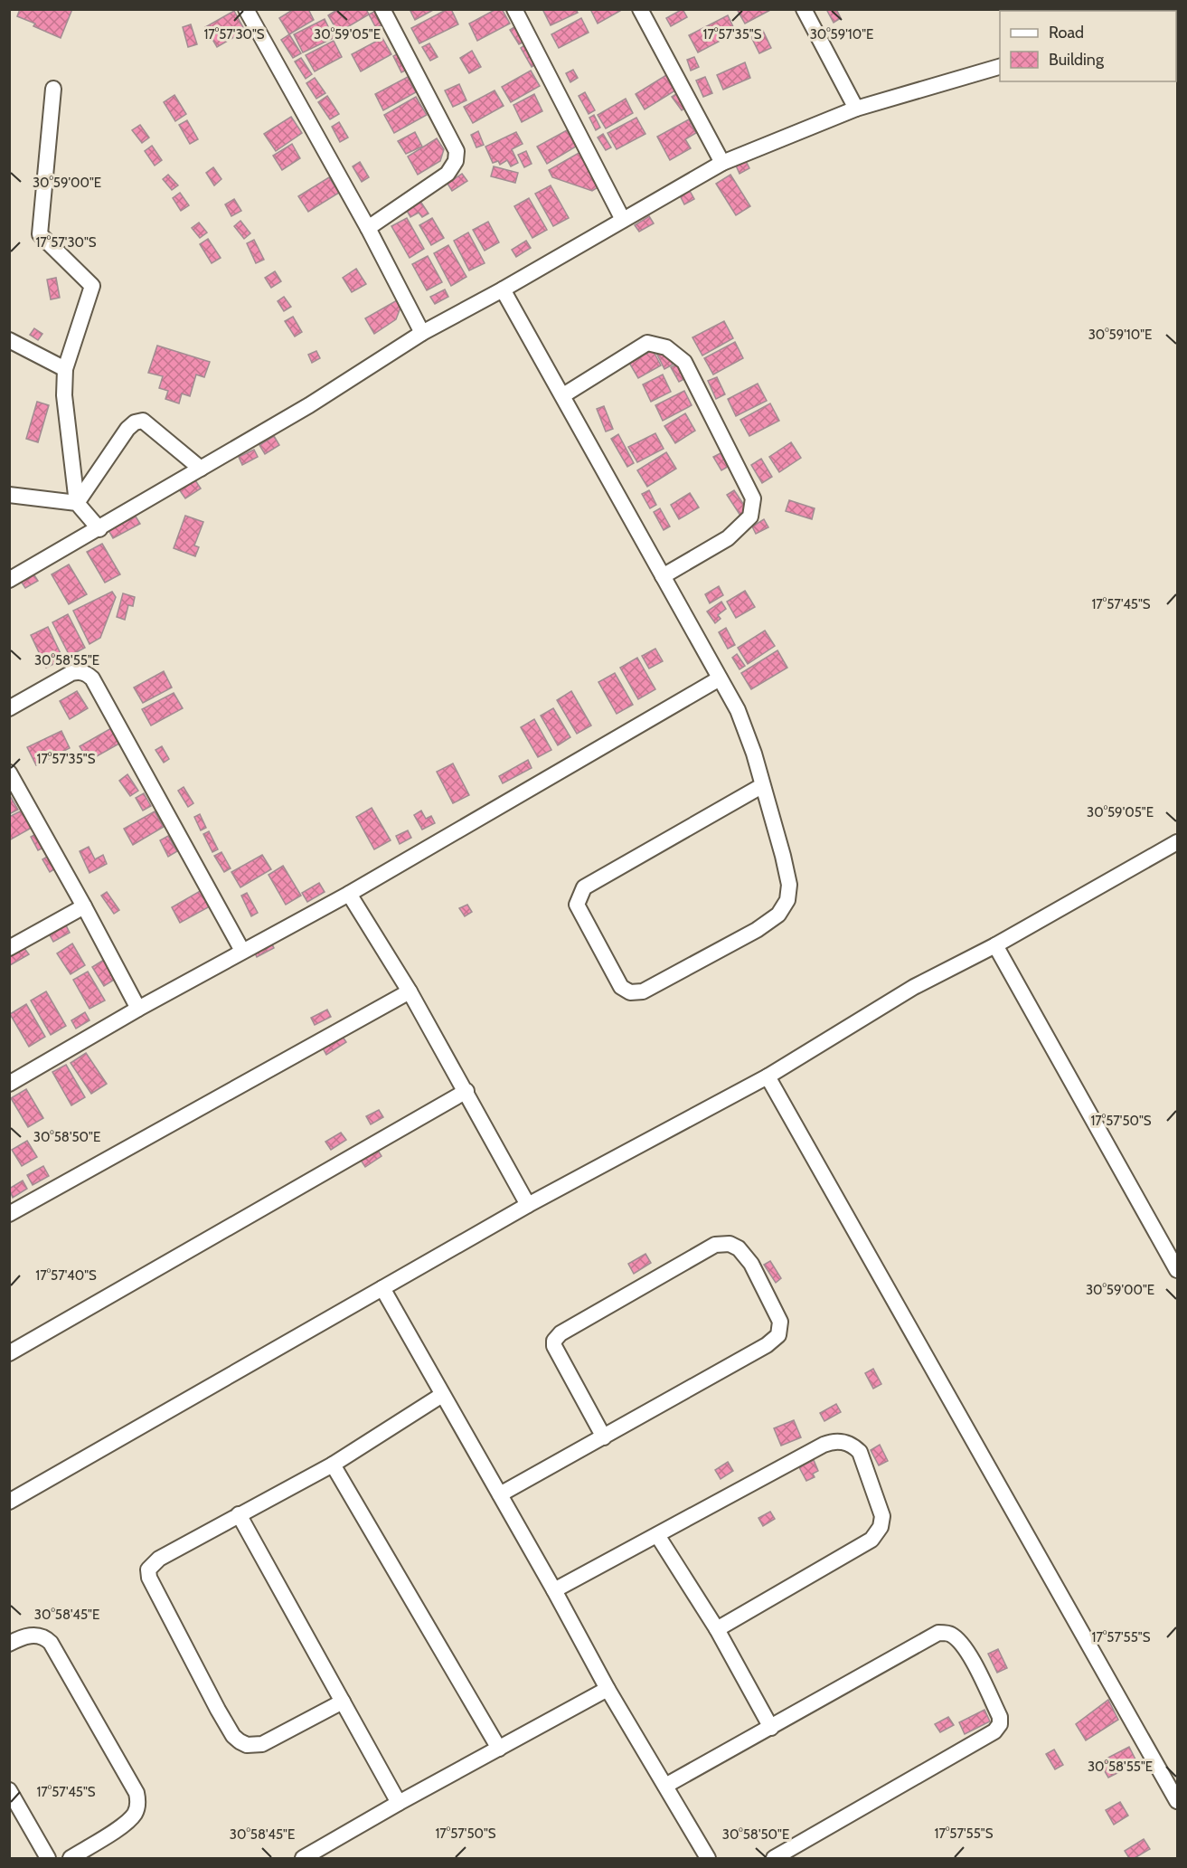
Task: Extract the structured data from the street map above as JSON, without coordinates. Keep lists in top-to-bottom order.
{
  "legend": ["Road", "Building"],
  "coordinates": [
    "30°59'05\"E",
    "30°59'10\"E",
    "17°57'30\"S",
    "17°57'35\"S",
    "30°59'00\"E",
    "17°57'45\"S",
    "30°58'55\"E",
    "17°57'50\"S",
    "30°58'50\"E",
    "17°57'40\"S",
    "30°58'45\"E",
    "17°57'55\"S"
  ]
}
